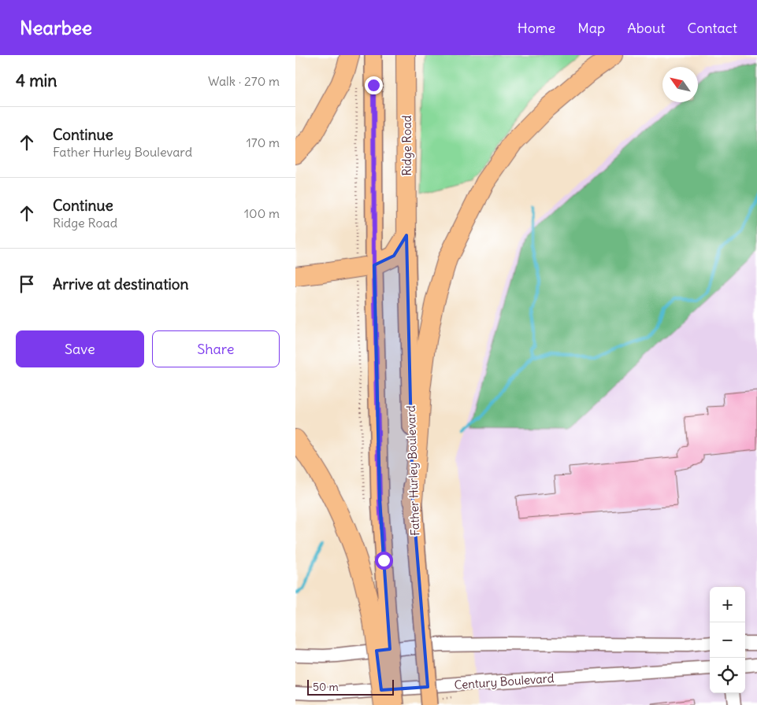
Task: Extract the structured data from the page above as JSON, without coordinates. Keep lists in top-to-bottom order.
{
  "streets": {
    "highway": ["Ridge Road"],
    "main road": ["Father Hurley Boulevard"],
    "street": ["Century Boulevard"]
  },
  "crossings": [
    ["Ridge Road", "Father Hurley Boulevard"]
  ],
  "scale_bar": "50 m",
  "north": "top left",
  "page": {
    "header": "Nearbee",
    "nav": [
      "Home",
      "Map",
      "About",
      "Contact"
    ],
    "heading": ["4 min", "Walk · 270 m"],
    "list": [
      ["Continue", "Father Hurley Boulevard", "170 m"],
      ["Continue", "Ridge Road", "100 m"],
      "Arrive at destination"
    ],
    "buttons": ["Save", "Share"],
    "map_buttons": ["+", "−"],
    "scale": "50 m"
  }
}
